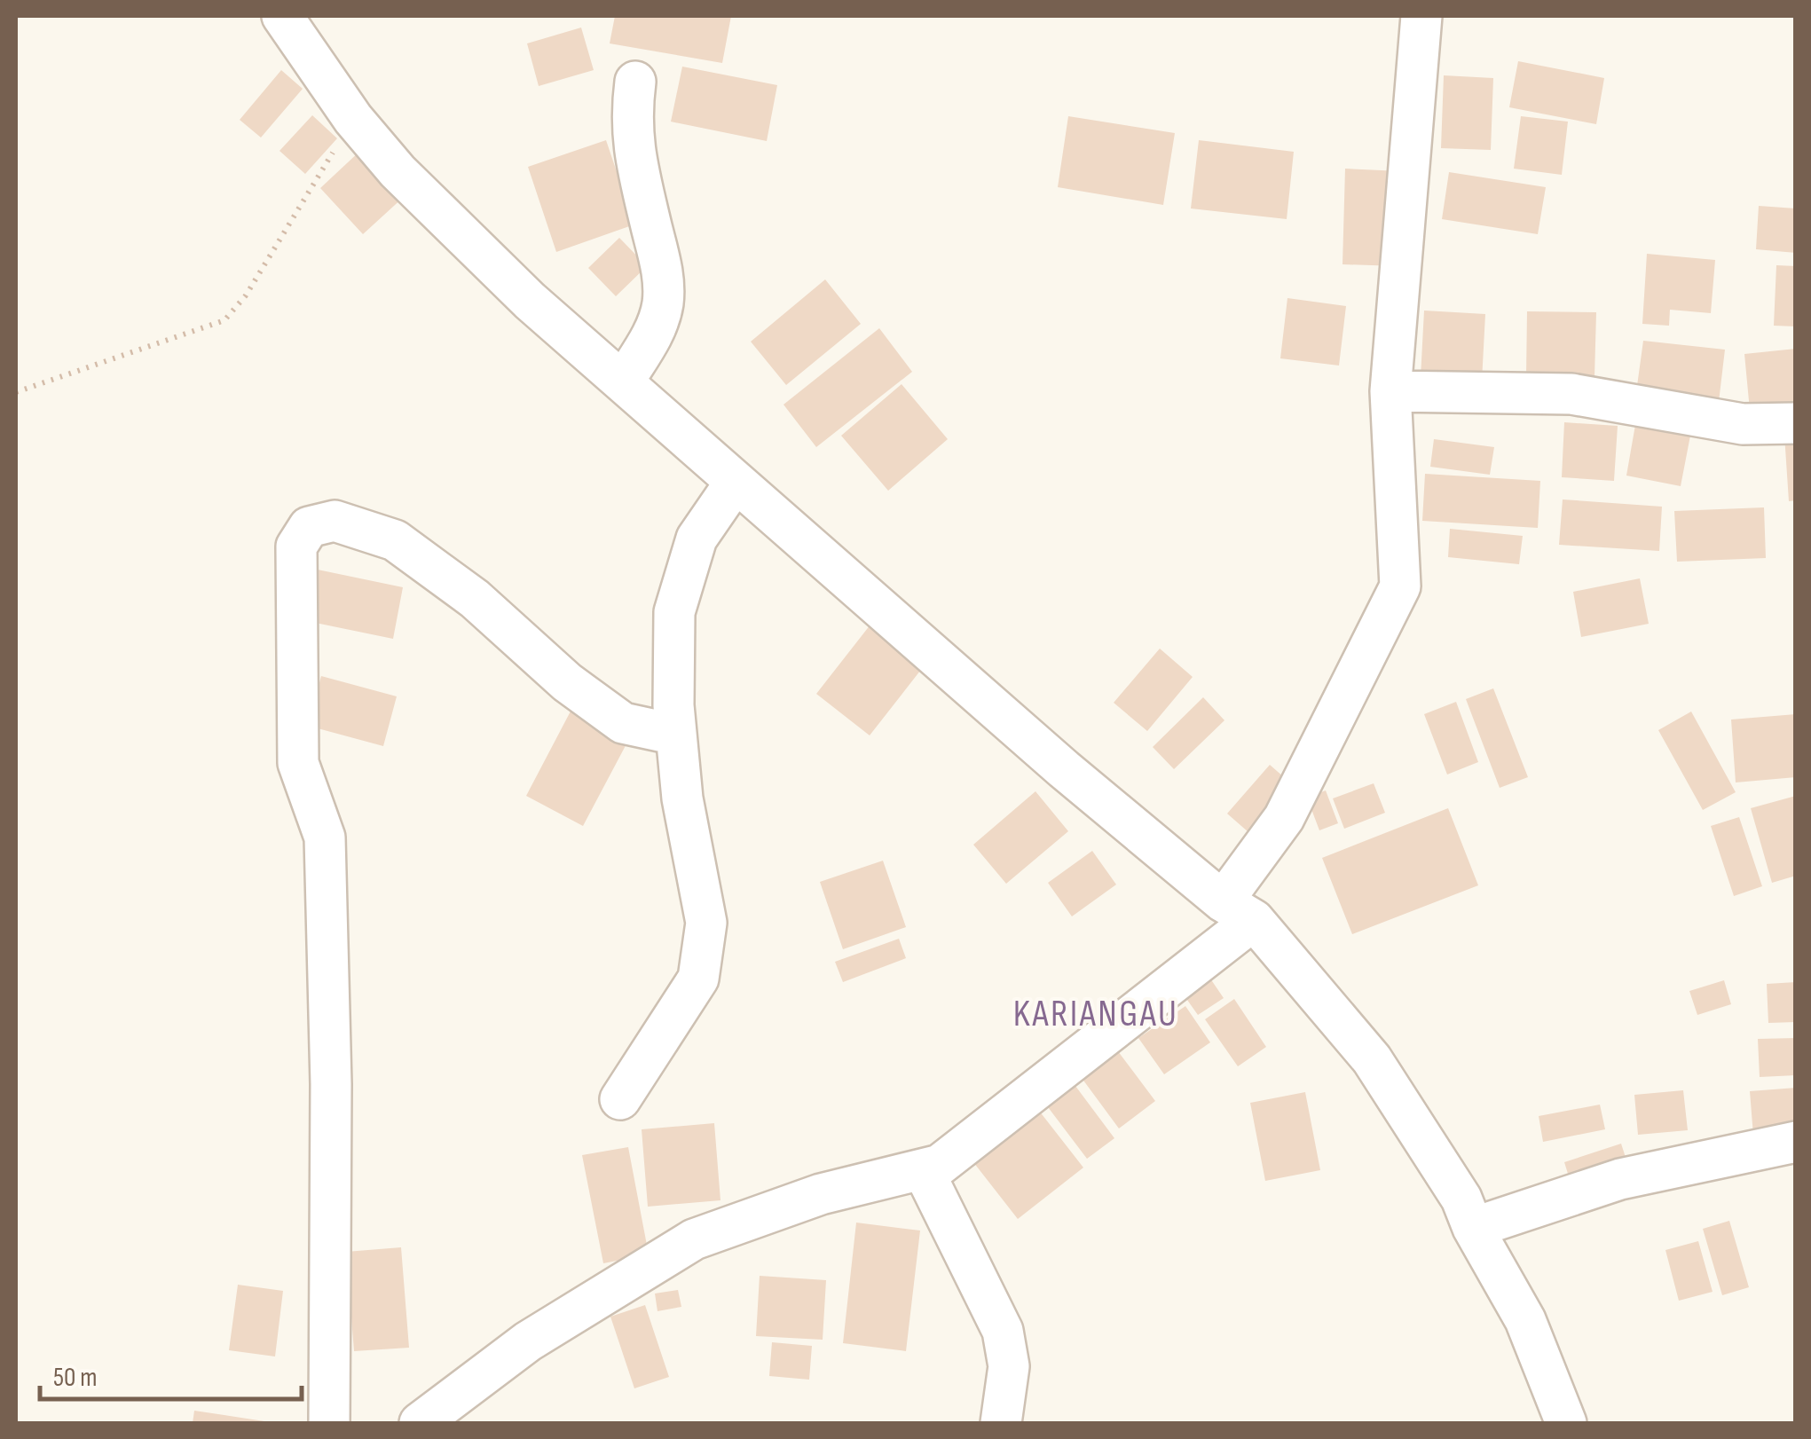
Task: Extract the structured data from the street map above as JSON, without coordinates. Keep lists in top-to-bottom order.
{
  "districts": ["KARIANGAU"],
  "scale_bar": "50 m"
}
